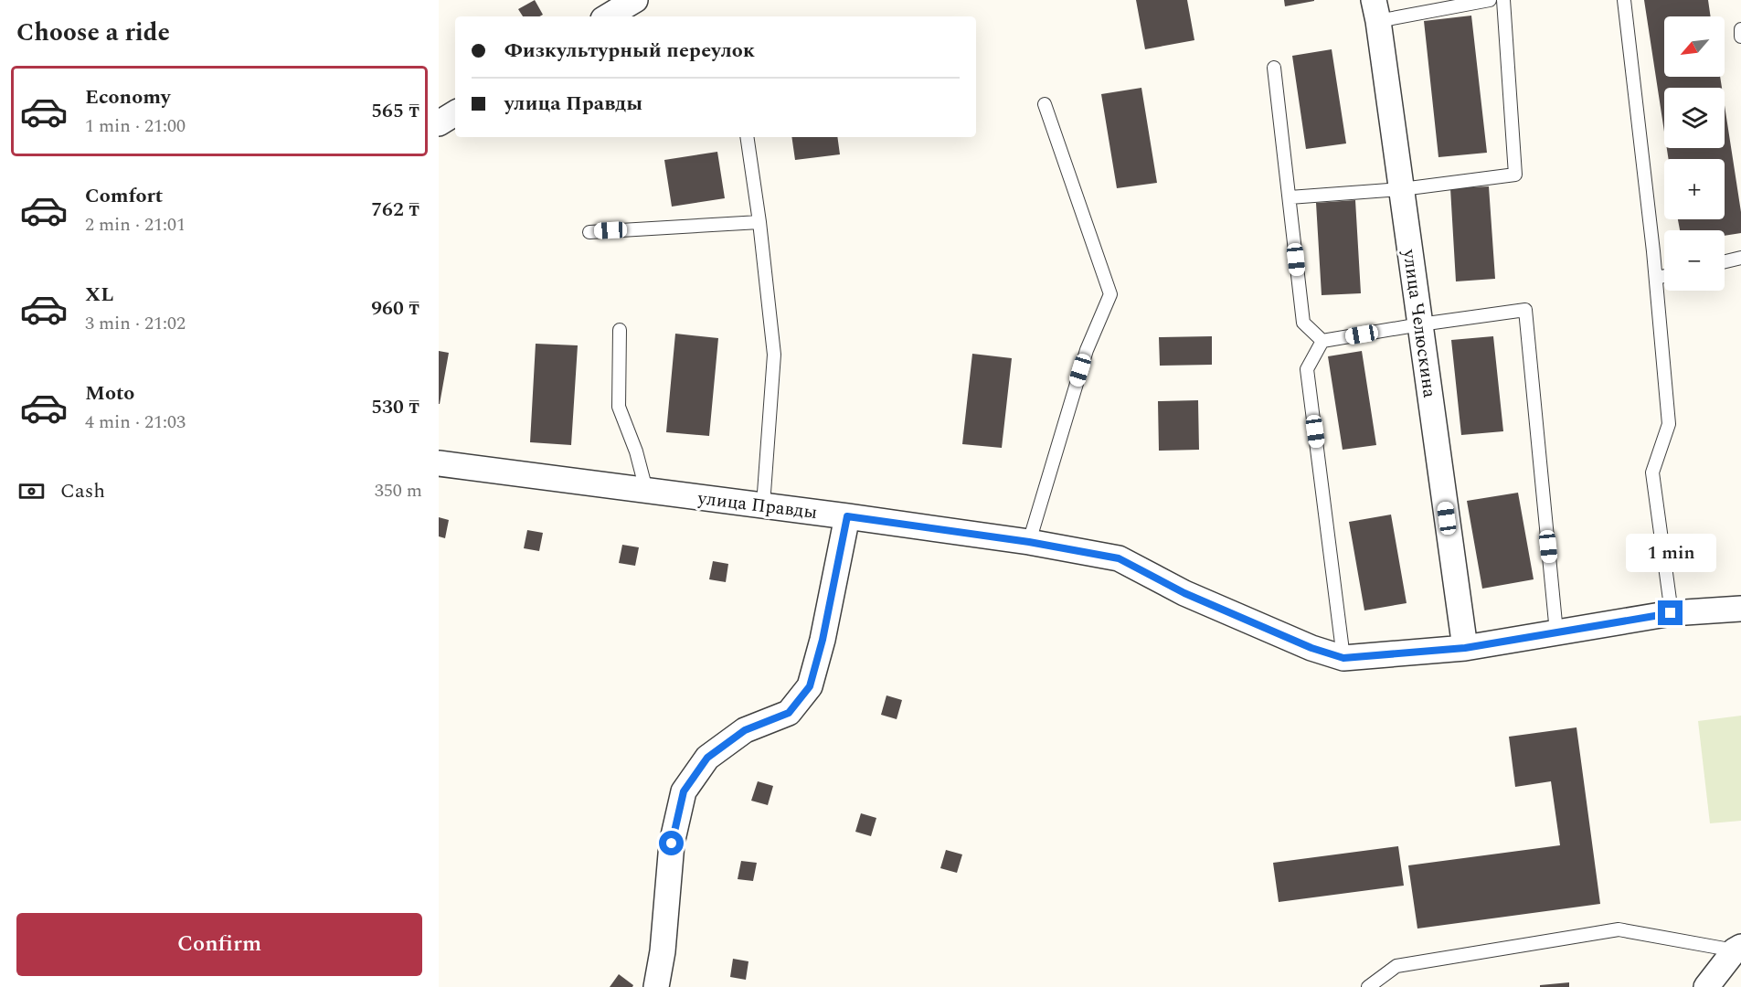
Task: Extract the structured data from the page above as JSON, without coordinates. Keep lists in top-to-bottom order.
{
  "streets": {
    "street": ["улица Челюскина", "улица Правды"]
  },
  "crossings": [
    ["улица Челюскина", "улица Правды"]
  ],
  "north": "bottom left",
  "page": {
    "heading": "Choose a ride",
    "map_buttons": ["+", "−"],
    "banner": ["Физкультурный переулок", "улица Правды"],
    "list": [
      {
        "name": "Economy",
        "note": "1 min · 21:00",
        "value": "565 ₸"
      },
      {
        "name": "Comfort",
        "note": "2 min · 21:01",
        "value": "762 ₸"
      },
      {
        "name": "XL",
        "note": "3 min · 21:02",
        "value": "960 ₸"
      },
      {
        "name": "Moto",
        "note": "4 min · 21:03",
        "value": "530 ₸"
      }
    ],
    "pay": ["Cash", "350 m"],
    "bubble": "1 min",
    "buttons": "Confirm"
  }
}
